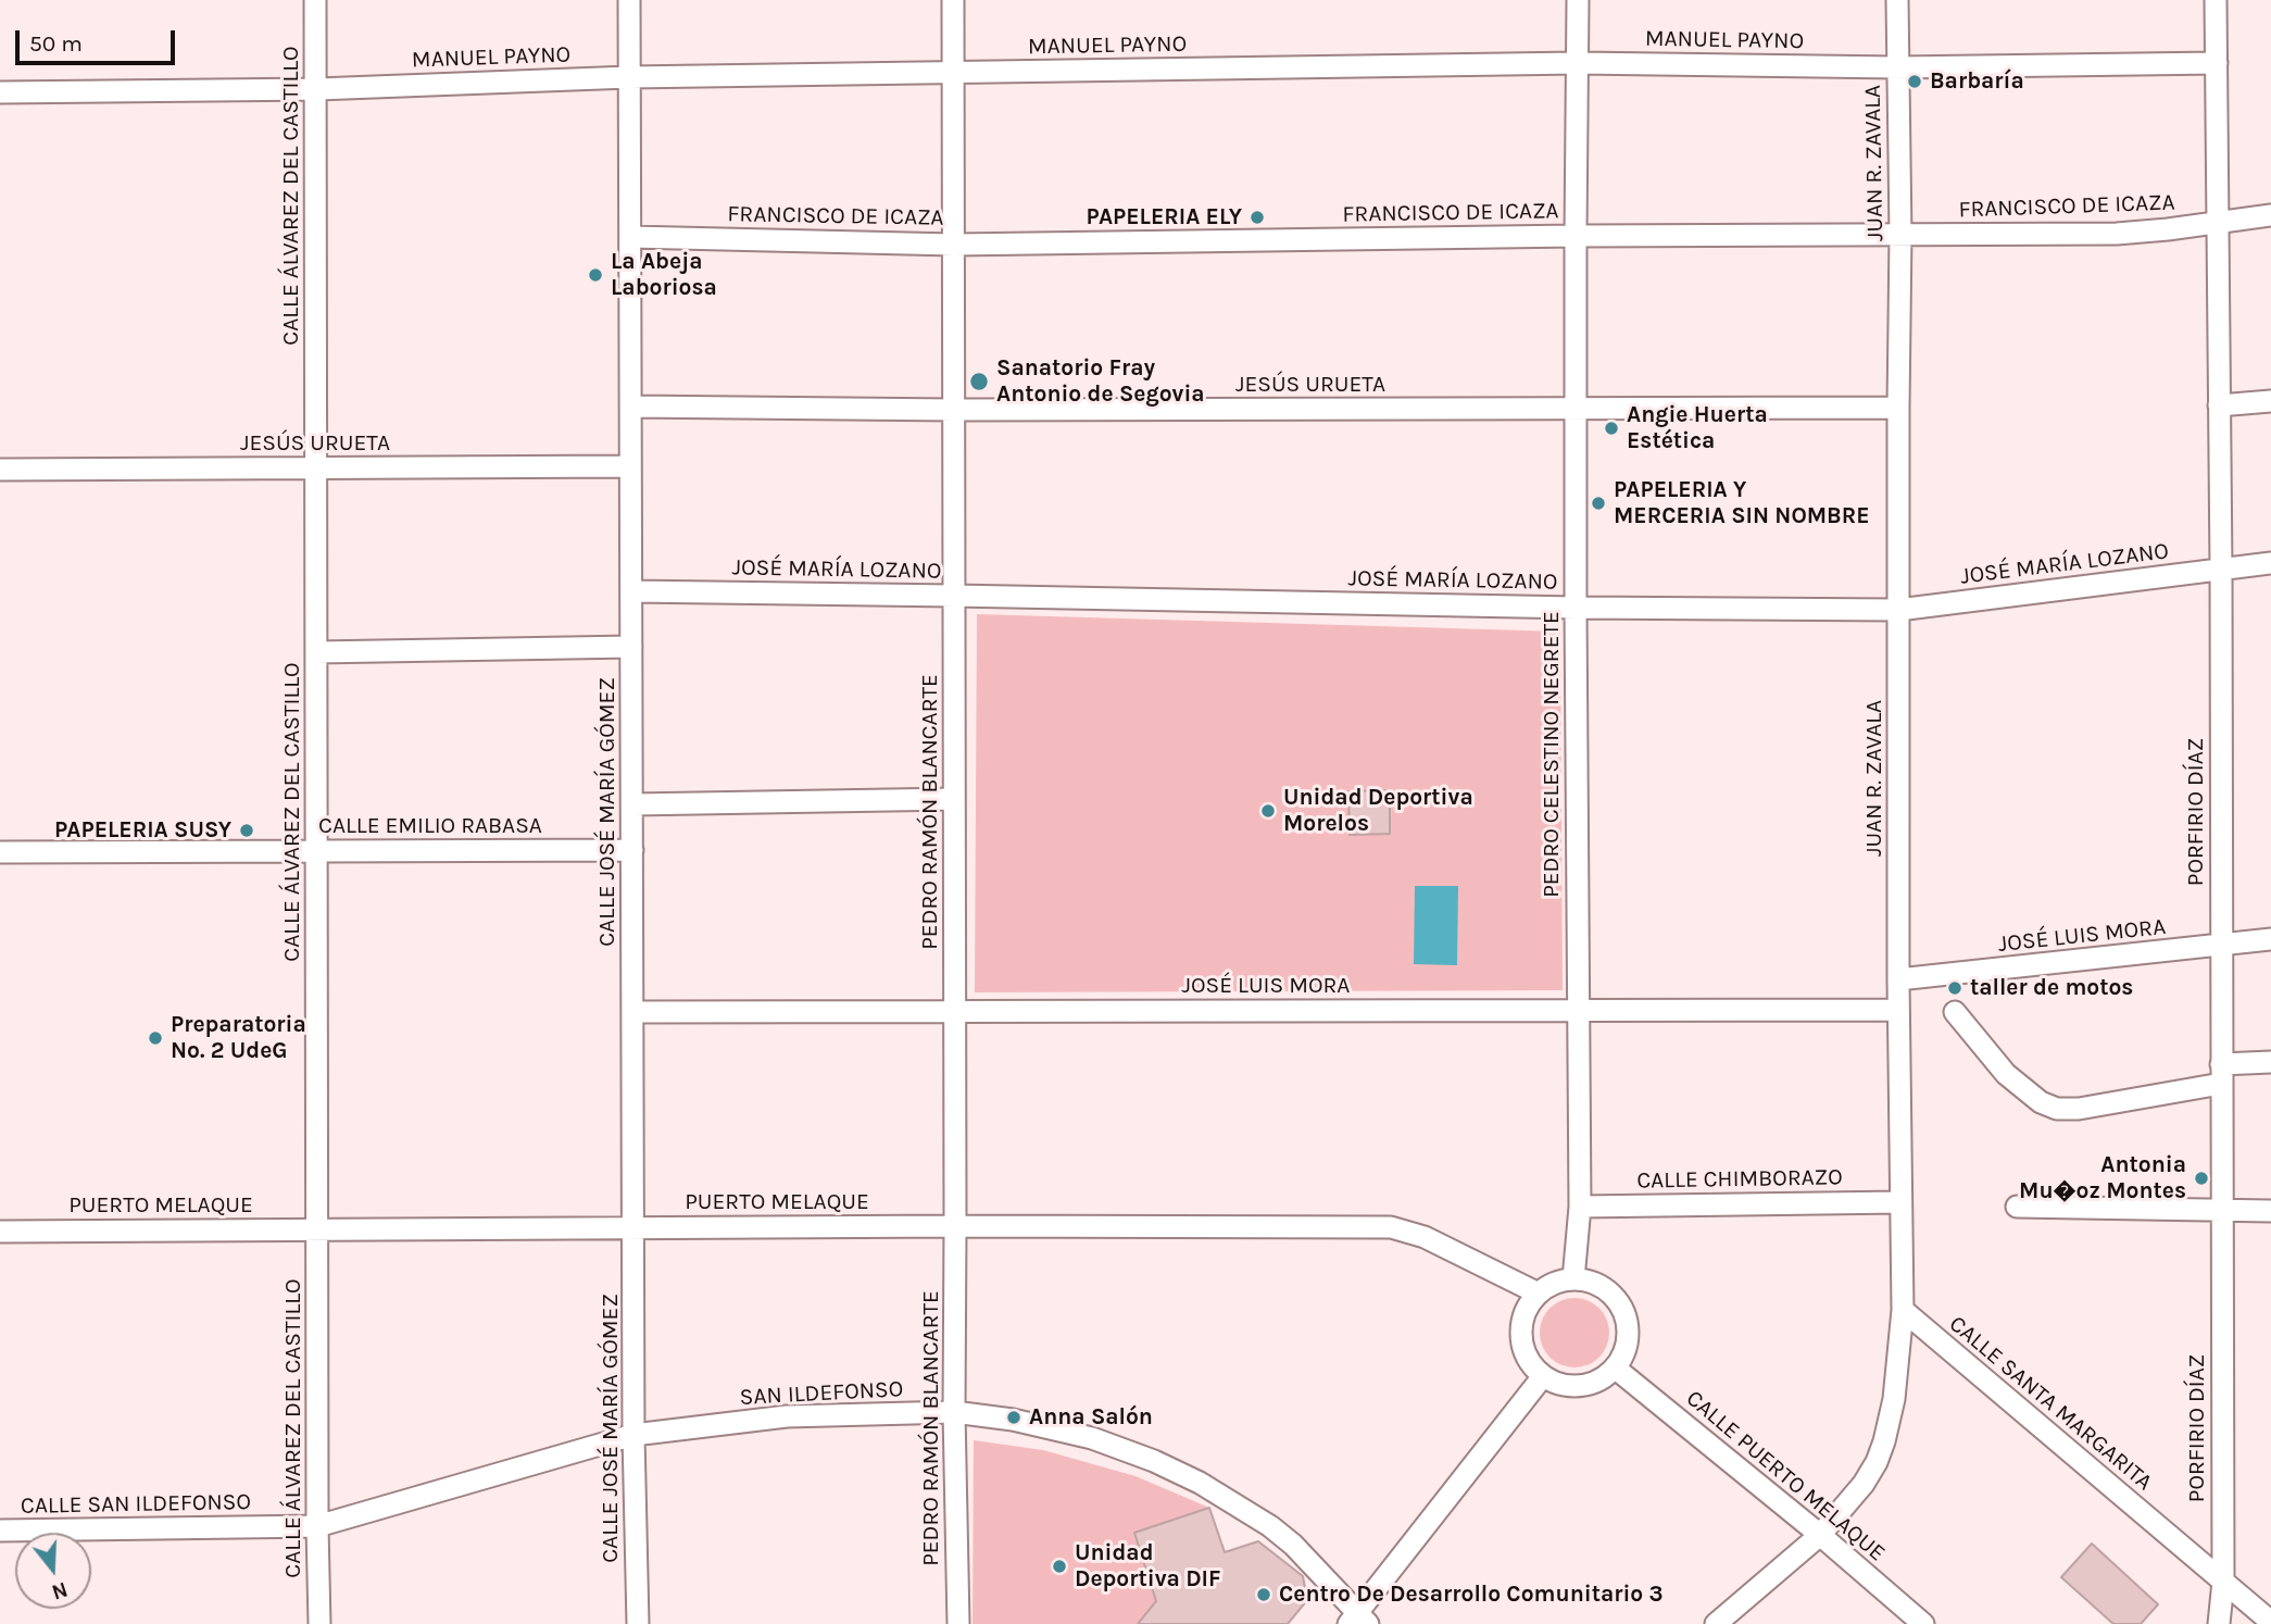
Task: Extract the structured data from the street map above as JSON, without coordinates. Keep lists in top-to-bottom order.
{
  "streets": {
    "street": [
      "MANUEL PAYNO",
      "JUAN R. ZAVALA",
      "CALLE ÁLVAREZ DEL CASTILLO",
      "FRANCISCO DE ICAZA",
      "JESÚS URUETA",
      "JOSÉ MARÍA LOZANO",
      "PEDRO CELESTINO NEGRETE",
      "CALLE JOSÉ MARÍA GÓMEZ",
      "PEDRO RAMÓN BLANCARTE",
      "PORFIRIO DÍAZ",
      "CALLE EMILIO RABASA",
      "JOSÉ LUIS MORA",
      "CALLE CHIMBORAZO",
      "PUERTO MELAQUE",
      "SAN ILDEFONSO",
      "CALLE SANTA MARGARITA",
      "CALLE PUERTO MELAQUE",
      "CALLE SAN ILDEFONSO"
    ]
  },
  "crossings": [
    ["MANUEL PAYNO", "JUAN R. ZAVALA"],
    ["MANUEL PAYNO", "CALLE ÁLVAREZ DEL CASTILLO"],
    ["MANUEL PAYNO", "PEDRO CELESTINO NEGRETE"],
    ["MANUEL PAYNO", "CALLE JOSÉ MARÍA GÓMEZ"],
    ["MANUEL PAYNO", "PEDRO RAMÓN BLANCARTE"],
    ["MANUEL PAYNO", "PORFIRIO DÍAZ"],
    ["JUAN R. ZAVALA", "FRANCISCO DE ICAZA"],
    ["JUAN R. ZAVALA", "JESÚS URUETA"],
    ["JUAN R. ZAVALA", "JOSÉ MARÍA LOZANO"],
    ["JUAN R. ZAVALA", "JOSÉ LUIS MORA"],
    ["JUAN R. ZAVALA", "CALLE CHIMBORAZO"],
    ["JUAN R. ZAVALA", "CALLE SANTA MARGARITA"],
    ["JUAN R. ZAVALA", "CALLE PUERTO MELAQUE"],
    ["CALLE ÁLVAREZ DEL CASTILLO", "JESÚS URUETA"],
    ["CALLE ÁLVAREZ DEL CASTILLO", "CALLE EMILIO RABASA"],
    ["CALLE ÁLVAREZ DEL CASTILLO", "PUERTO MELAQUE"],
    ["CALLE ÁLVAREZ DEL CASTILLO", "SAN ILDEFONSO"],
    ["CALLE ÁLVAREZ DEL CASTILLO", "CALLE SAN ILDEFONSO"],
    ["FRANCISCO DE ICAZA", "PEDRO CELESTINO NEGRETE"],
    ["FRANCISCO DE ICAZA", "CALLE JOSÉ MARÍA GÓMEZ"],
    ["FRANCISCO DE ICAZA", "PEDRO RAMÓN BLANCARTE"],
    ["FRANCISCO DE ICAZA", "PORFIRIO DÍAZ"],
    ["JESÚS URUETA", "PEDRO CELESTINO NEGRETE"],
    ["JESÚS URUETA", "CALLE JOSÉ MARÍA GÓMEZ"],
    ["JESÚS URUETA", "PEDRO RAMÓN BLANCARTE"],
    ["JOSÉ MARÍA LOZANO", "PEDRO CELESTINO NEGRETE"],
    ["JOSÉ MARÍA LOZANO", "CALLE JOSÉ MARÍA GÓMEZ"],
    ["JOSÉ MARÍA LOZANO", "PEDRO RAMÓN BLANCARTE"],
    ["JOSÉ MARÍA LOZANO", "PORFIRIO DÍAZ"],
    ["PEDRO CELESTINO NEGRETE", "JOSÉ LUIS MORA"],
    ["PEDRO CELESTINO NEGRETE", "CALLE CHIMBORAZO"],
    ["PEDRO CELESTINO NEGRETE", "PUERTO MELAQUE"],
    ["PEDRO CELESTINO NEGRETE", "CALLE PUERTO MELAQUE"],
    ["CALLE JOSÉ MARÍA GÓMEZ", "CALLE EMILIO RABASA"],
    ["CALLE JOSÉ MARÍA GÓMEZ", "JOSÉ LUIS MORA"],
    ["CALLE JOSÉ MARÍA GÓMEZ", "PUERTO MELAQUE"],
    ["CALLE JOSÉ MARÍA GÓMEZ", "SAN ILDEFONSO"],
    ["PEDRO RAMÓN BLANCARTE", "JOSÉ LUIS MORA"],
    ["PEDRO RAMÓN BLANCARTE", "PUERTO MELAQUE"],
    ["PEDRO RAMÓN BLANCARTE", "SAN ILDEFONSO"],
    ["PORFIRIO DÍAZ", "JOSÉ LUIS MORA"],
    ["PORFIRIO DÍAZ", "CALLE SANTA MARGARITA"],
    ["PUERTO MELAQUE", "CALLE PUERTO MELAQUE"],
    ["SAN ILDEFONSO", "CALLE SAN ILDEFONSO"]
  ],
  "places": [
    "Barbaría",
    "PAPELERIA ELY",
    "La Abeja Laboriosa",
    "Sanatorio Fray Antonio de Segovia",
    "Angie Huerta Estética",
    "PAPELERIA Y MERCERIA SIN NOMBRE",
    "Unidad Deportiva Morelos",
    "PAPELERIA SUSY",
    "taller de motos",
    "Preparatoria No. 2 UdeG",
    "Antonia Mu�oz Montes",
    "Anna Salón",
    "Unidad Deportiva DIF",
    "Centro De Desarrollo Comunitario 3"
  ],
  "scale_bar": "50 m",
  "north": "bottom"
}
